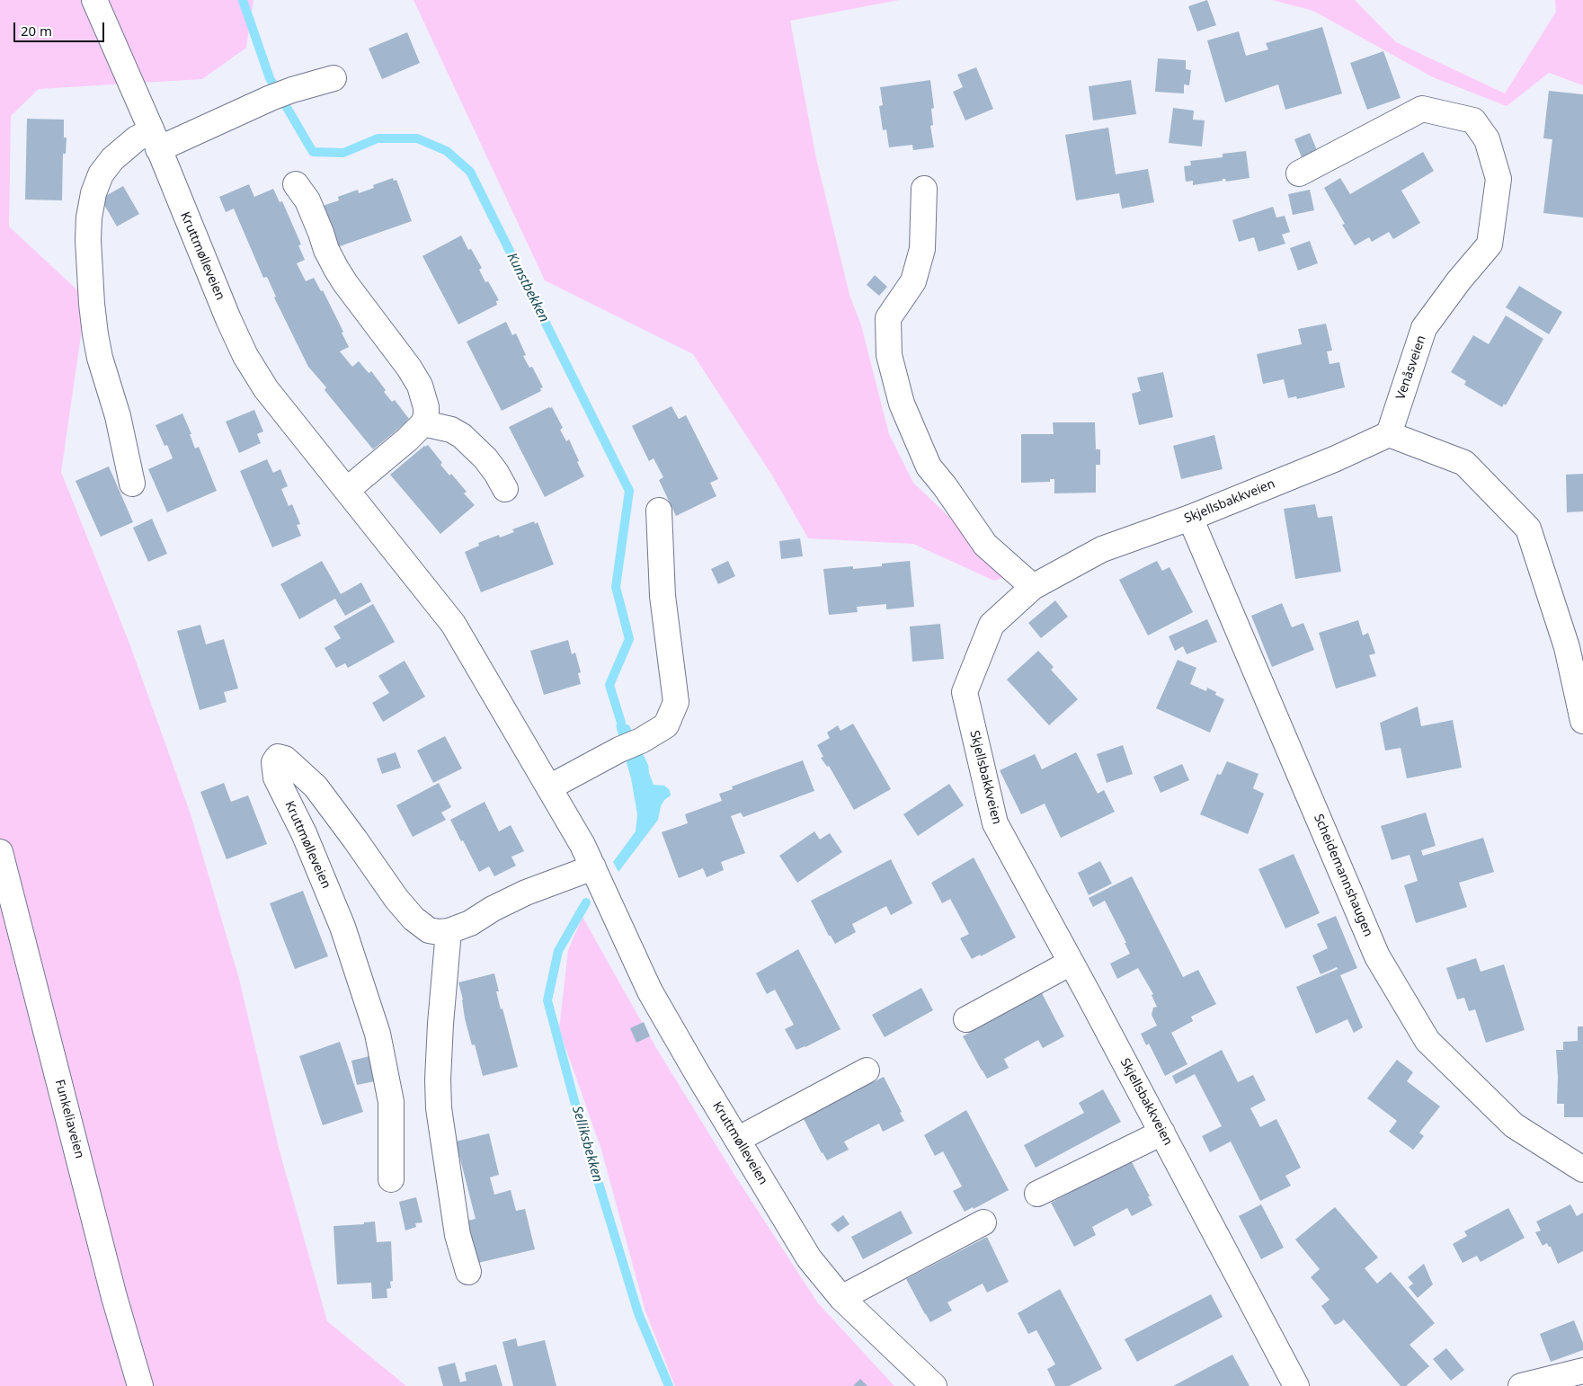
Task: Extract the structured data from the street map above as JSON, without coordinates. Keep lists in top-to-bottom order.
{
  "streets": {
    "street": [
      "Kruttmølleveien",
      "Venåsveien",
      "Skjellsbakkveien",
      "Scheidemannshaugen",
      "Funkeliaveien"
    ]
  },
  "crossings": [
    ["Venåsveien", "Skjellsbakkveien"],
    ["Skjellsbakkveien", "Scheidemannshaugen"]
  ],
  "water": ["Kunstbekken", "Selliksbekken"],
  "scale_bar": "20 m"
}
